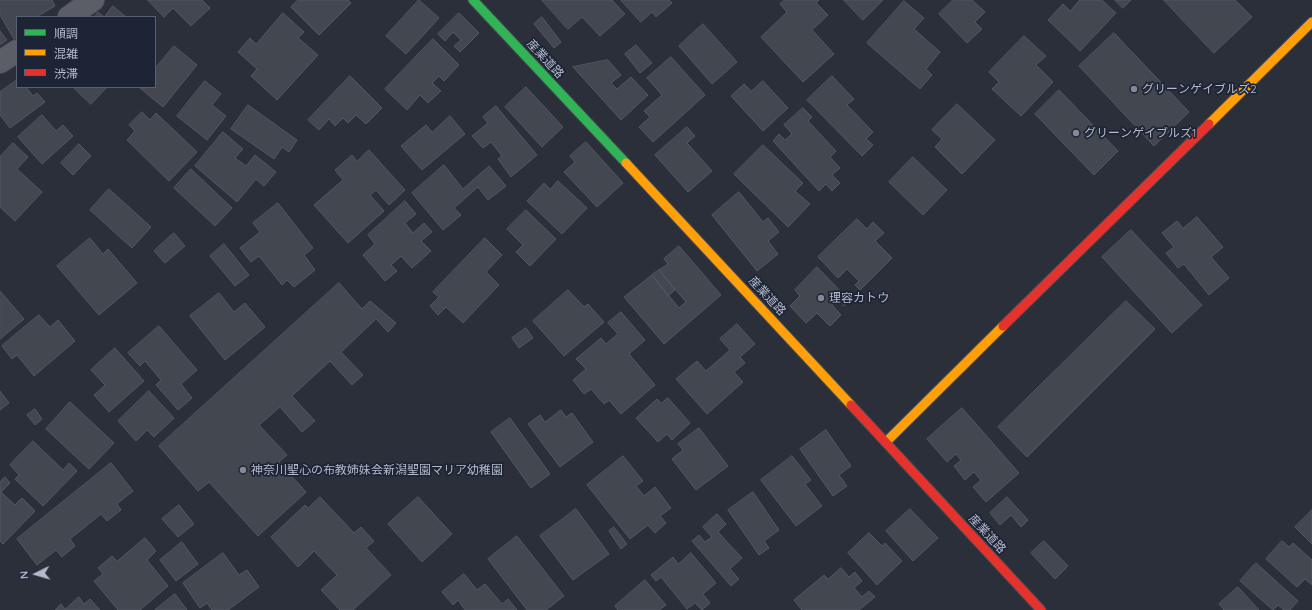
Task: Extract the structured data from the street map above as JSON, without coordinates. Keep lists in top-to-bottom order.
{
  "streets": {
    "street": ["産業道路"]
  },
  "places": [
    "グリーンゲイブルズ2",
    "グリーンゲイブルズ1",
    "理容カトウ",
    "神奈川聖心の布教姉妹会新潟聖園マリア幼稚園"
  ],
  "legend": ["順調", "混雑", "渋滞"],
  "north": "left"
}
